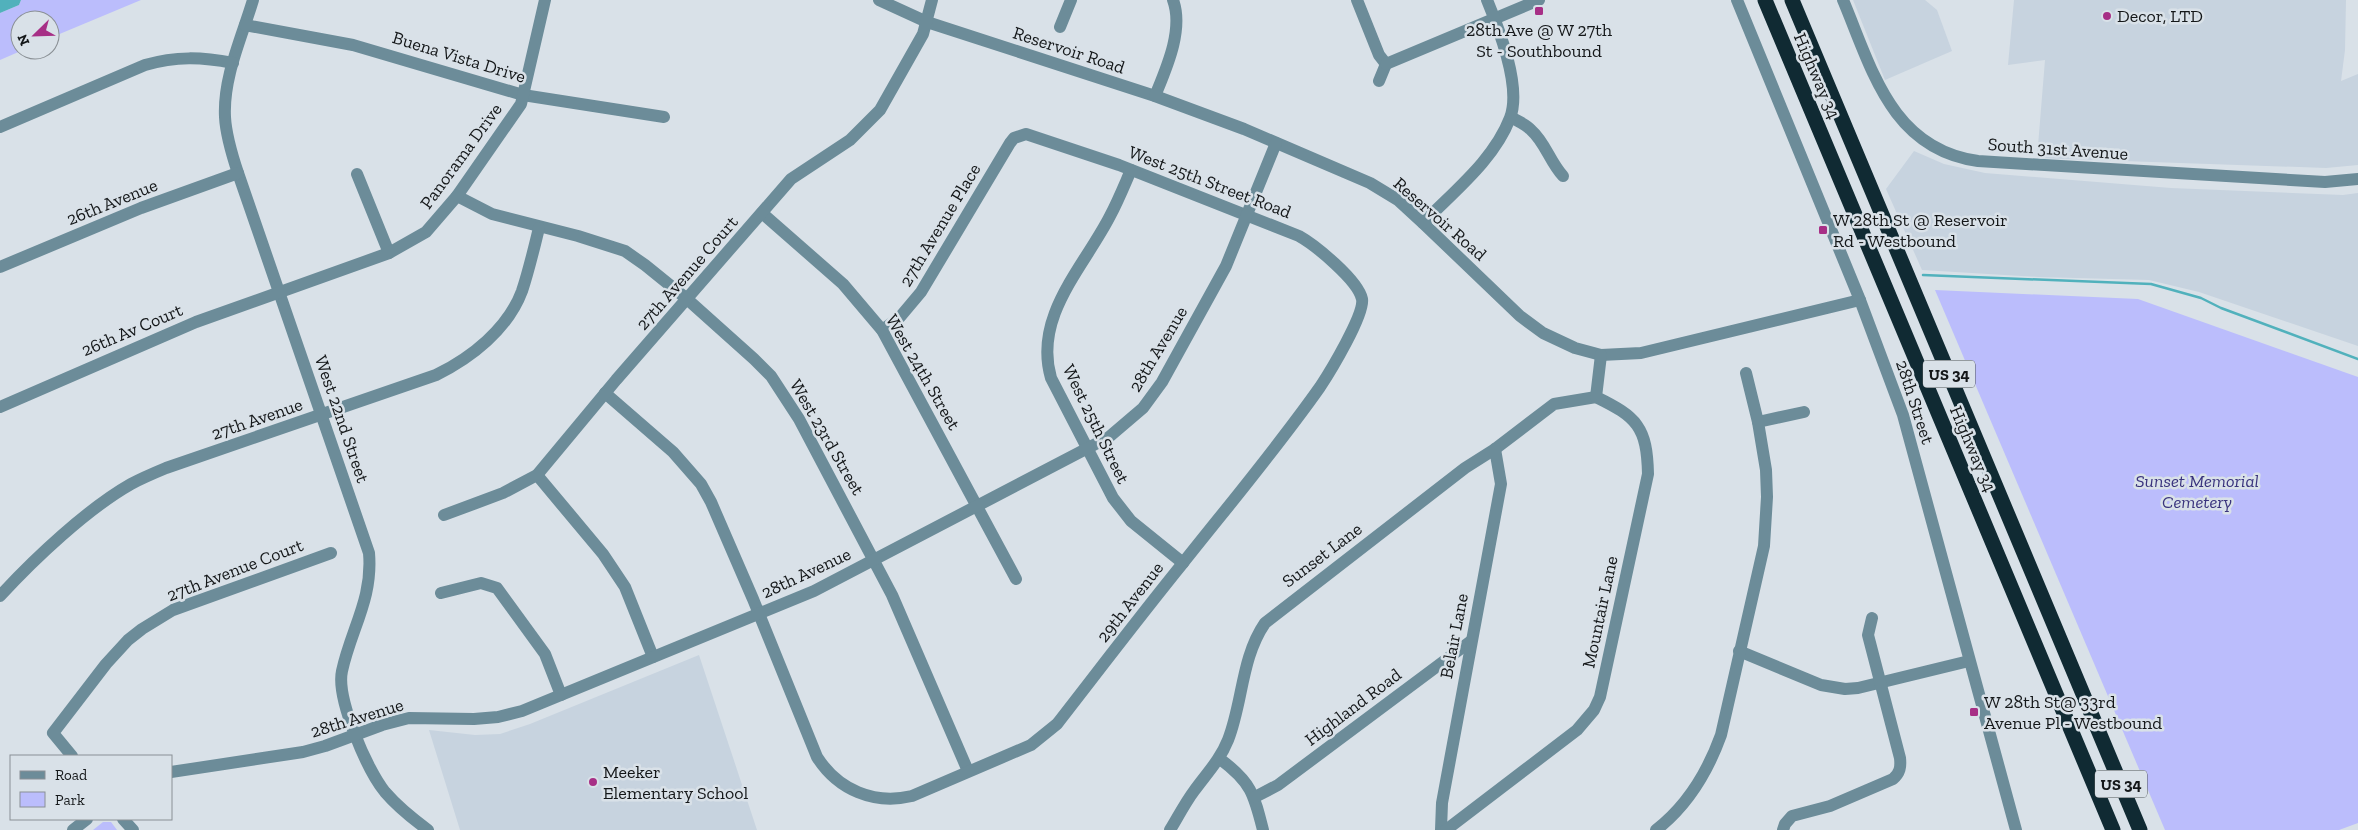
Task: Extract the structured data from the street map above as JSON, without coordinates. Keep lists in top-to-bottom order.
{
  "streets": {
    "highway": ["Highway 34", "US 34"],
    "street": [
      "Reservoir Road",
      "Buena Vista Drive",
      "South 31st Avenue",
      "Panorama Drive",
      "West 25th Street Road",
      "26th Avenue",
      "27th Avenue Place",
      "27th Avenue Court",
      "26th Av Court",
      "28th Avenue",
      "West 24th Street",
      "28th Street",
      "27th Avenue",
      "West 22nd Street",
      "West 25th Street",
      "West 23rd Street",
      "Sunset Lane",
      "29th Avenue",
      "Mountair Lane",
      "Belair Lane",
      "Highland Road"
    ]
  },
  "crossings": [
    ["Reservoir Road", "27th Avenue Court"],
    ["Reservoir Road", "28th Avenue"],
    ["Reservoir Road", "28th Street"],
    ["Buena Vista Drive", "Panorama Drive"],
    ["Buena Vista Drive", "West 22nd Street"],
    ["Panorama Drive", "26th Av Court"],
    ["Panorama Drive", "West 22nd Street"],
    ["Panorama Drive", "West 23rd Street"],
    ["West 25th Street Road", "27th Avenue Place"],
    ["West 25th Street Road", "28th Avenue"],
    ["West 25th Street Road", "West 25th Street"],
    ["West 25th Street Road", "29th Avenue"],
    ["26th Avenue", "West 22nd Street"],
    ["27th Avenue Place", "West 24th Street"],
    ["27th Avenue Court", "West 24th Street"],
    ["27th Avenue Court", "West 23rd Street"],
    ["26th Av Court", "West 22nd Street"],
    ["28th Avenue", "West 24th Street"],
    ["28th Avenue", "West 22nd Street"],
    ["28th Avenue", "West 25th Street"],
    ["28th Avenue", "West 23rd Street"],
    ["28th Avenue", "29th Avenue"],
    ["27th Avenue", "West 22nd Street"],
    ["27th Avenue", "West 23rd Street"],
    ["West 25th Street", "29th Avenue"],
    ["West 23rd Street", "29th Avenue"],
    ["Sunset Lane", "Mountair Lane"],
    ["Sunset Lane", "Belair Lane"],
    ["Belair Lane", "Highland Road"]
  ],
  "parks": ["Sunset Memorial Cemetery"],
  "places": {
    "transit": ["28th Ave @ W 27th St - Southbound", "W 28th St @ Reservoir Rd - Westbound", "W 28th St@ 33rd Avenue Pl - Westbound"],
    "other": ["Decor, LTD", "Meeker Elementary School"]
  },
  "legend": ["Road", "Park"],
  "north": "bottom left"
}
